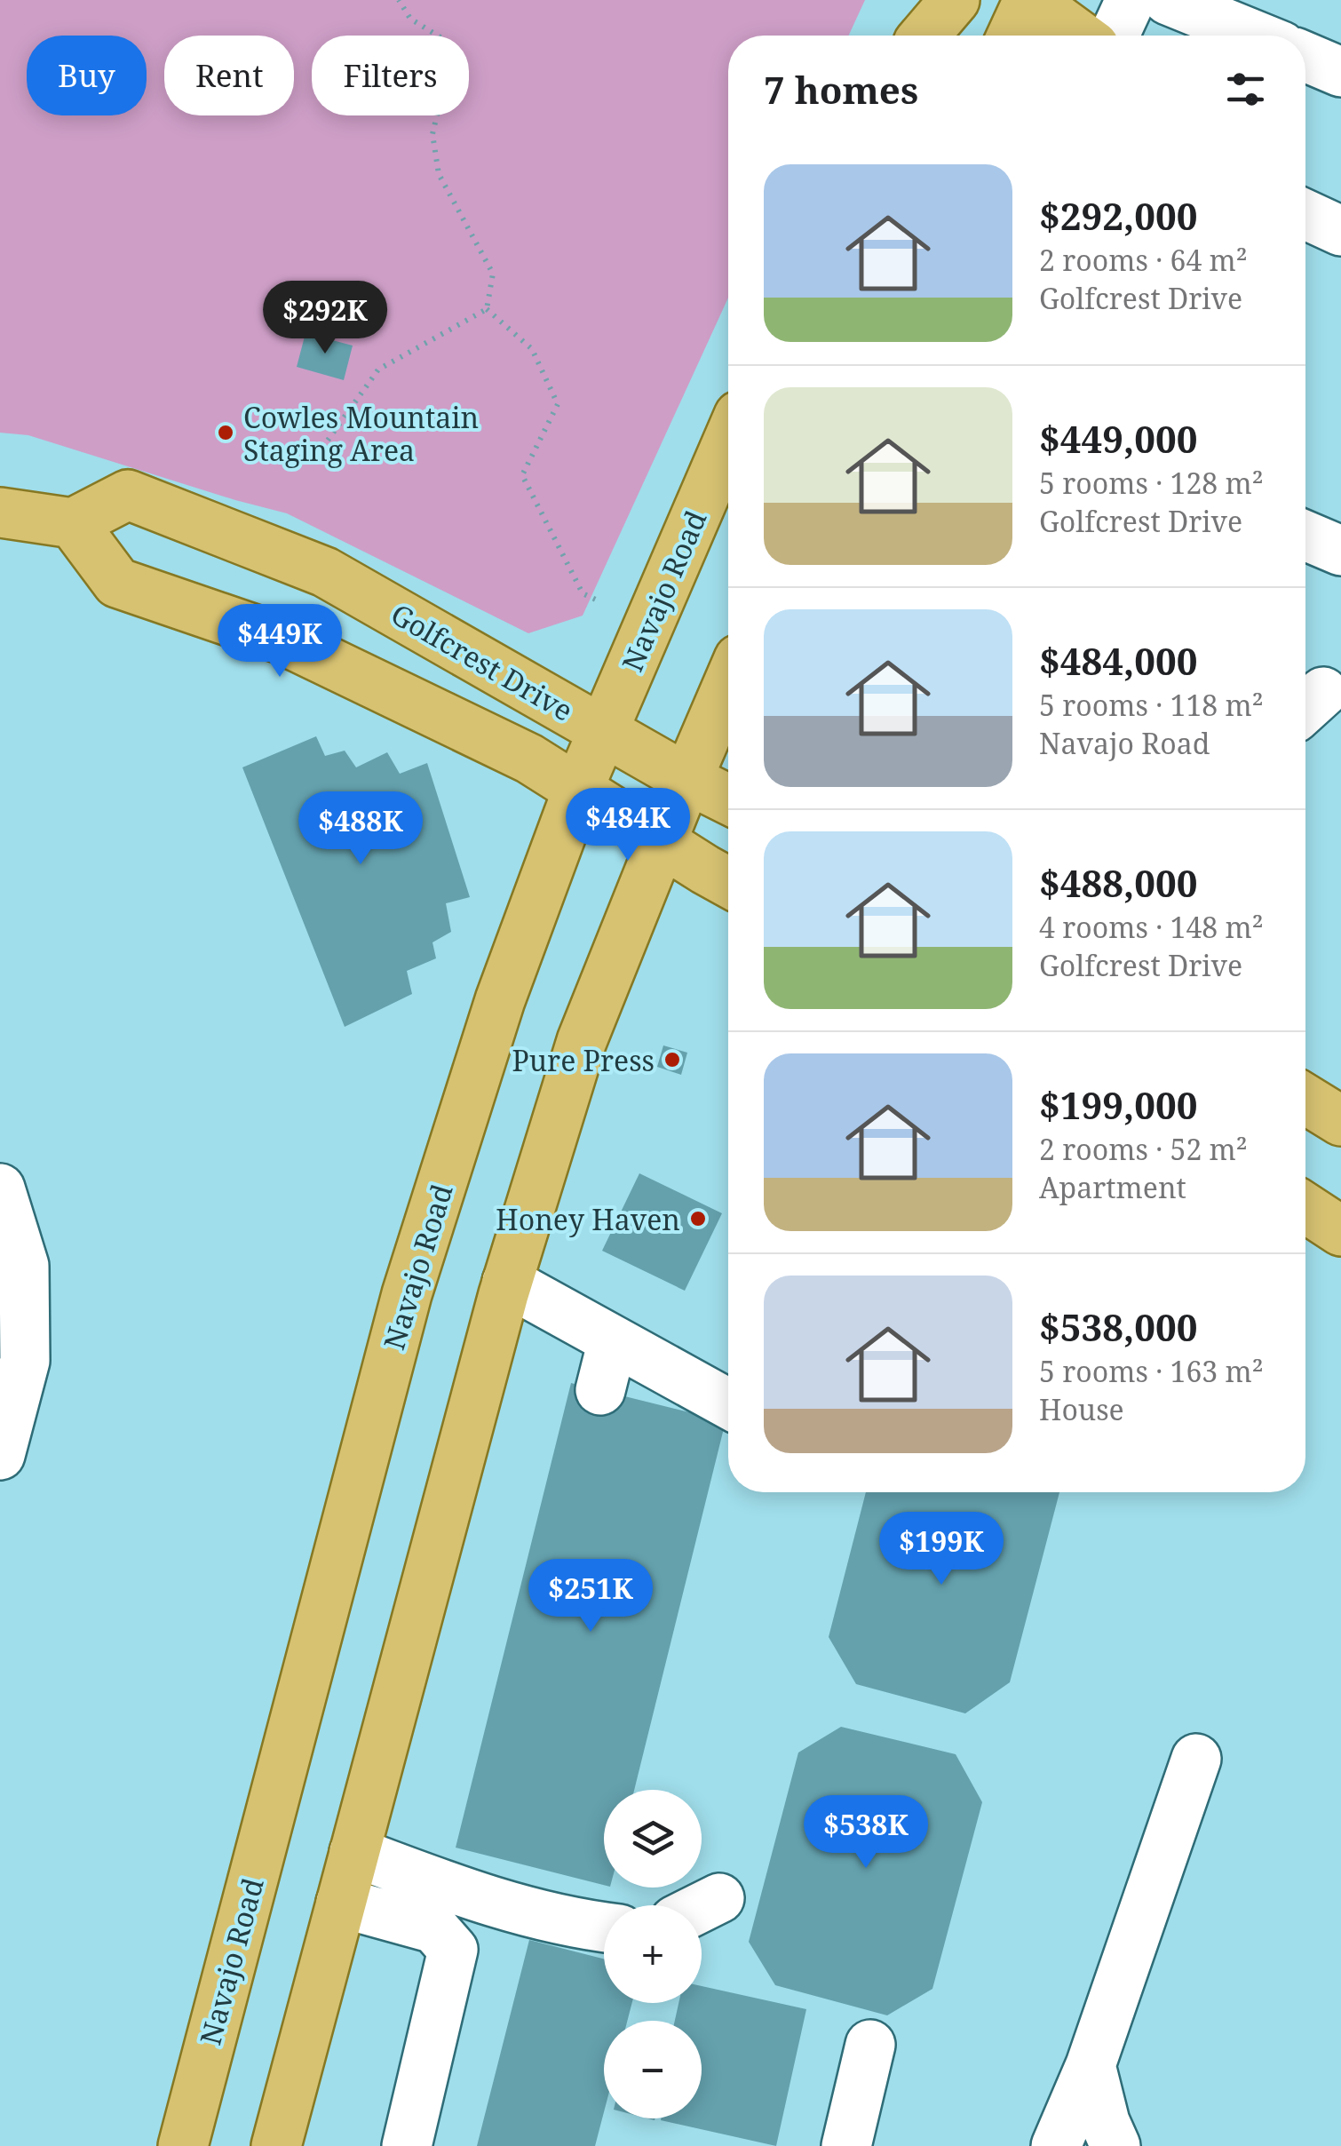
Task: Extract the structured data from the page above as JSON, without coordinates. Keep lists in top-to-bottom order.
{
  "streets": {
    "main road": ["Navajo Road", "Golfcrest Drive"]
  },
  "crossings": [
    ["Navajo Road", "Golfcrest Drive"]
  ],
  "places": ["Cowles Mountain Staging Area", "Pure Press", "Honey Haven"],
  "page": {
    "chip": ["Buy", "Rent", "Filters"],
    "heading": "7 homes",
    "list": [
      {
        "name": "$292,000",
        "note": "2 rooms · 64 m² · Golfcrest Drive"
      },
      {
        "name": "$449,000",
        "note": "5 rooms · 128 m² · Golfcrest Drive"
      },
      {
        "name": "$484,000",
        "note": "5 rooms · 118 m² · Navajo Road"
      },
      {
        "name": "$488,000",
        "note": "4 rooms · 148 m² · Golfcrest Drive"
      },
      {
        "name": "$199,000",
        "note": "2 rooms · 52 m² · Apartment"
      },
      {
        "name": "$538,000",
        "note": "5 rooms · 163 m² · House"
      }
    ],
    "price": [
      "$292K",
      "$449K",
      "$484K",
      "$488K",
      "$199K",
      "$251K",
      "$538K"
    ],
    "map_buttons": ["+", "−"]
  }
}
